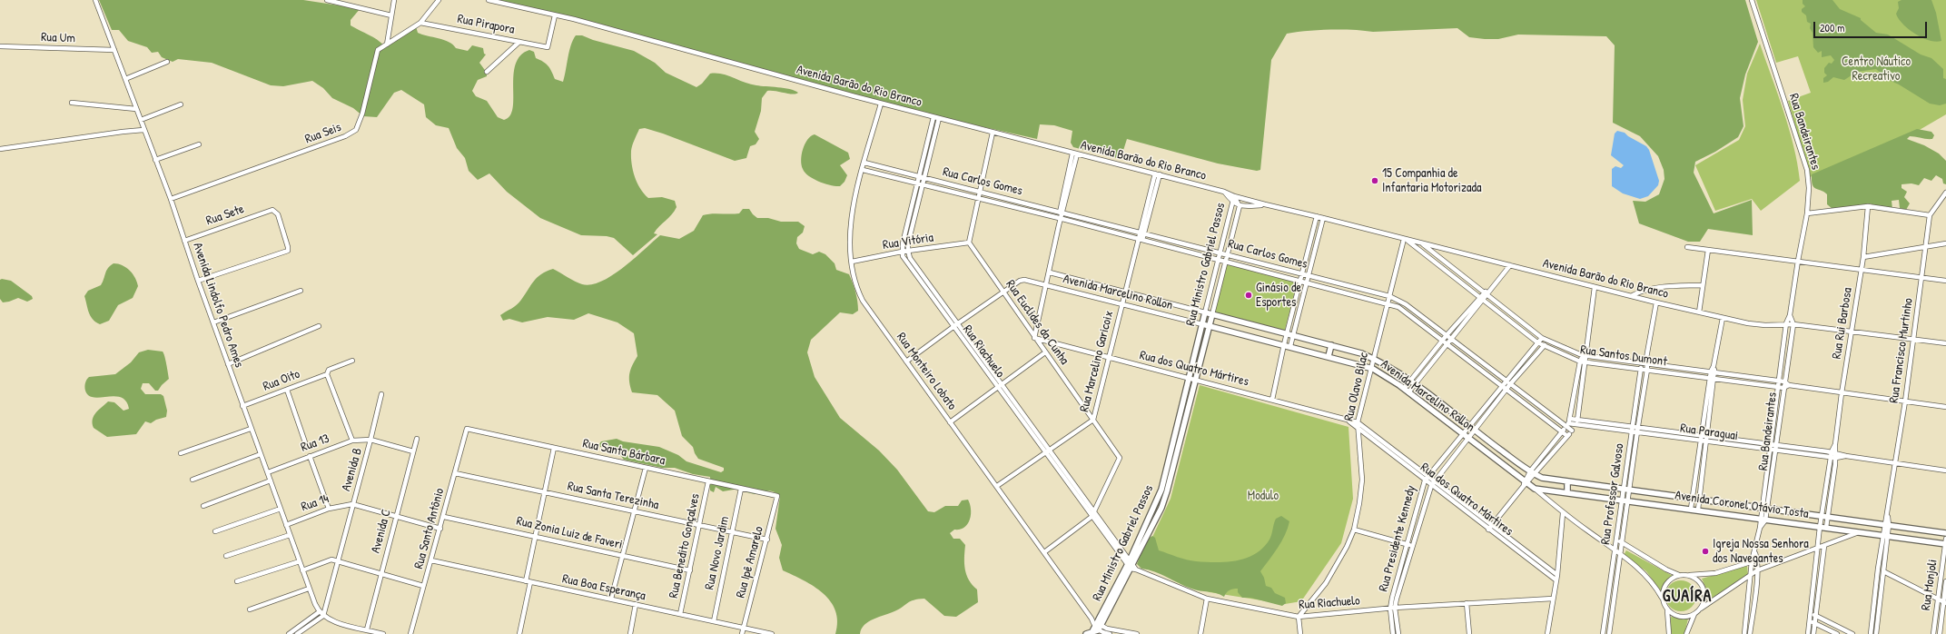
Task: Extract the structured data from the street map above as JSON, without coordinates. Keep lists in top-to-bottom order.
{
  "streets": {
    "main road": ["Rua Ministro Gabriel Passos", "Avenida Marcelino Rollon", "Avenida Coronel Otávio Tosta"],
    "street": [
      "Rua Pirapora",
      "Rua Um",
      "Avenida Barão do Rio Branco",
      "Rua Bandeirantes",
      "Rua Seis",
      "Rua Carlos Gomes",
      "Rua Sete",
      "Rua Vitória",
      "Avenida Lindolfo Pedro Ames",
      "Rua Euclides da Cunha",
      "Rua Rui Barbosa",
      "Rua Francisco Murtinho",
      "Rua Riachuelo",
      "Rua Santos Dumont",
      "Rua Marcelino Garicoix",
      "Rua dos Quatro Mártires",
      "Rua Monteiro Lobato",
      "Rua Oito",
      "Rua Olavo Bilac",
      "Rua Paraguai",
      "Rua 13",
      "Rua Santa Bárbara",
      "Avenida B",
      "Rua Professor Galvoso",
      "Rua Santa Terezinha",
      "Rua 14",
      "Rua Santo Antônio",
      "Avenida C",
      "Rua Zonia Luiz de Faveri",
      "Rua Presidente Kennedy",
      "Rua Benedito Gonçalves",
      "Rua Novo Jardim",
      "Rua Ipê Amarelo",
      "Rua Monjoli",
      "Rua Boa Esperança"
    ]
  },
  "crossings": [
    ["Rua Pirapora", "Avenida Barão do Rio Branco"],
    ["Rua Pirapora", "Rua Seis"],
    ["Rua Um", "Avenida Lindolfo Pedro Ames"],
    ["Avenida Barão do Rio Branco", "Rua Bandeirantes"],
    ["Avenida Barão do Rio Branco", "Rua Ministro Gabriel Passos"],
    ["Avenida Barão do Rio Branco", "Rua Rui Barbosa"],
    ["Avenida Barão do Rio Branco", "Rua Francisco Murtinho"],
    ["Avenida Barão do Rio Branco", "Rua Santos Dumont"],
    ["Avenida Barão do Rio Branco", "Rua Marcelino Garicoix"],
    ["Avenida Barão do Rio Branco", "Rua Monteiro Lobato"],
    ["Avenida Barão do Rio Branco", "Rua Olavo Bilac"],
    ["Avenida Barão do Rio Branco", "Rua Professor Galvoso"],
    ["Rua Bandeirantes", "Rua Santos Dumont"],
    ["Rua Bandeirantes", "Rua Paraguai"],
    ["Rua Bandeirantes", "Avenida Coronel Otávio Tosta"],
    ["Rua Seis", "Avenida Lindolfo Pedro Ames"],
    ["Rua Carlos Gomes", "Rua Ministro Gabriel Passos"],
    ["Rua Carlos Gomes", "Rua Marcelino Garicoix"],
    ["Rua Carlos Gomes", "Rua Monteiro Lobato"],
    ["Rua Carlos Gomes", "Rua Olavo Bilac"],
    ["Rua Carlos Gomes", "Rua Paraguai"],
    ["Rua Carlos Gomes", "Rua Presidente Kennedy"],
    ["Rua Sete", "Avenida Lindolfo Pedro Ames"],
    ["Rua Vitória", "Rua Euclides da Cunha"],
    ["Rua Vitória", "Rua Riachuelo"],
    ["Rua Vitória", "Rua Monteiro Lobato"],
    ["Rua Ministro Gabriel Passos", "Avenida Marcelino Rollon"],
    ["Rua Ministro Gabriel Passos", "Rua Riachuelo"],
    ["Rua Ministro Gabriel Passos", "Rua dos Quatro Mártires"],
    ["Rua Ministro Gabriel Passos", "Rua Monteiro Lobato"],
    ["Avenida Marcelino Rollon", "Rua Euclides da Cunha"],
    ["Avenida Marcelino Rollon", "Rua Riachuelo"],
    ["Avenida Marcelino Rollon", "Rua Marcelino Garicoix"],
    ["Avenida Marcelino Rollon", "Rua Monteiro Lobato"],
    ["Avenida Marcelino Rollon", "Rua Olavo Bilac"],
    ["Avenida Marcelino Rollon", "Rua Professor Galvoso"],
    ["Avenida Marcelino Rollon", "Avenida Coronel Otávio Tosta"],
    ["Avenida Marcelino Rollon", "Rua Presidente Kennedy"],
    ["Avenida Lindolfo Pedro Ames", "Rua Oito"],
    ["Avenida Lindolfo Pedro Ames", "Rua 13"],
    ["Avenida Lindolfo Pedro Ames", "Avenida B"],
    ["Avenida Lindolfo Pedro Ames", "Rua 14"],
    ["Avenida Lindolfo Pedro Ames", "Avenida C"],
    ["Rua Euclides da Cunha", "Rua Riachuelo"],
    ["Rua Euclides da Cunha", "Rua Marcelino Garicoix"],
    ["Rua Euclides da Cunha", "Rua dos Quatro Mártires"],
    ["Rua Rui Barbosa", "Rua Paraguai"],
    ["Rua Rui Barbosa", "Avenida Coronel Otávio Tosta"],
    ["Rua Francisco Murtinho", "Rua Paraguai"],
    ["Rua Francisco Murtinho", "Avenida Coronel Otávio Tosta"],
    ["Rua Riachuelo", "Rua Marcelino Garicoix"],
    ["Rua Riachuelo", "Rua Olavo Bilac"],
    ["Rua Riachuelo", "Rua Presidente Kennedy"],
    ["Rua Santos Dumont", "Rua Olavo Bilac"],
    ["Rua Santos Dumont", "Rua Professor Galvoso"],
    ["Rua Santos Dumont", "Rua Presidente Kennedy"],
    ["Rua Marcelino Garicoix", "Rua dos Quatro Mártires"],
    ["Rua Marcelino Garicoix", "Rua Monteiro Lobato"],
    ["Rua dos Quatro Mártires", "Rua Olavo Bilac"],
    ["Rua dos Quatro Mártires", "Rua Presidente Kennedy"],
    ["Rua Paraguai", "Rua Professor Galvoso"],
    ["Rua 13", "Avenida B"],
    ["Rua 13", "Avenida C"],
    ["Rua Santa Bárbara", "Rua Santo Antônio"],
    ["Rua Santa Bárbara", "Rua Benedito Gonçalves"],
    ["Rua Santa Bárbara", "Rua Novo Jardim"],
    ["Rua Santa Bárbara", "Rua Ipê Amarelo"],
    ["Avenida B", "Rua 14"],
    ["Rua Professor Galvoso", "Avenida Coronel Otávio Tosta"],
    ["Rua Santa Terezinha", "Rua Santo Antônio"],
    ["Rua Santa Terezinha", "Rua Benedito Gonçalves"],
    ["Rua Santa Terezinha", "Rua Novo Jardim"],
    ["Rua Santa Terezinha", "Rua Ipê Amarelo"],
    ["Avenida Coronel Otávio Tosta", "Rua Monjoli"],
    ["Rua Santo Antônio", "Rua Zonia Luiz de Faveri"],
    ["Rua Santo Antônio", "Rua Boa Esperança"],
    ["Rua Zonia Luiz de Faveri", "Rua Benedito Gonçalves"],
    ["Rua Benedito Gonçalves", "Rua Boa Esperança"],
    ["Rua Novo Jardim", "Rua Boa Esperança"],
    ["Rua Ipê Amarelo", "Rua Boa Esperança"]
  ],
  "districts": ["GUAÍRA"],
  "parks": ["Centro Náutico Recreativo", "Modulo"],
  "places": ["15 Companhia de Infantaria Motorizada", "Ginásio de Esportes", "Igreja Nossa Senhora dos Navegantes"],
  "scale_bar": "200 m"
}
